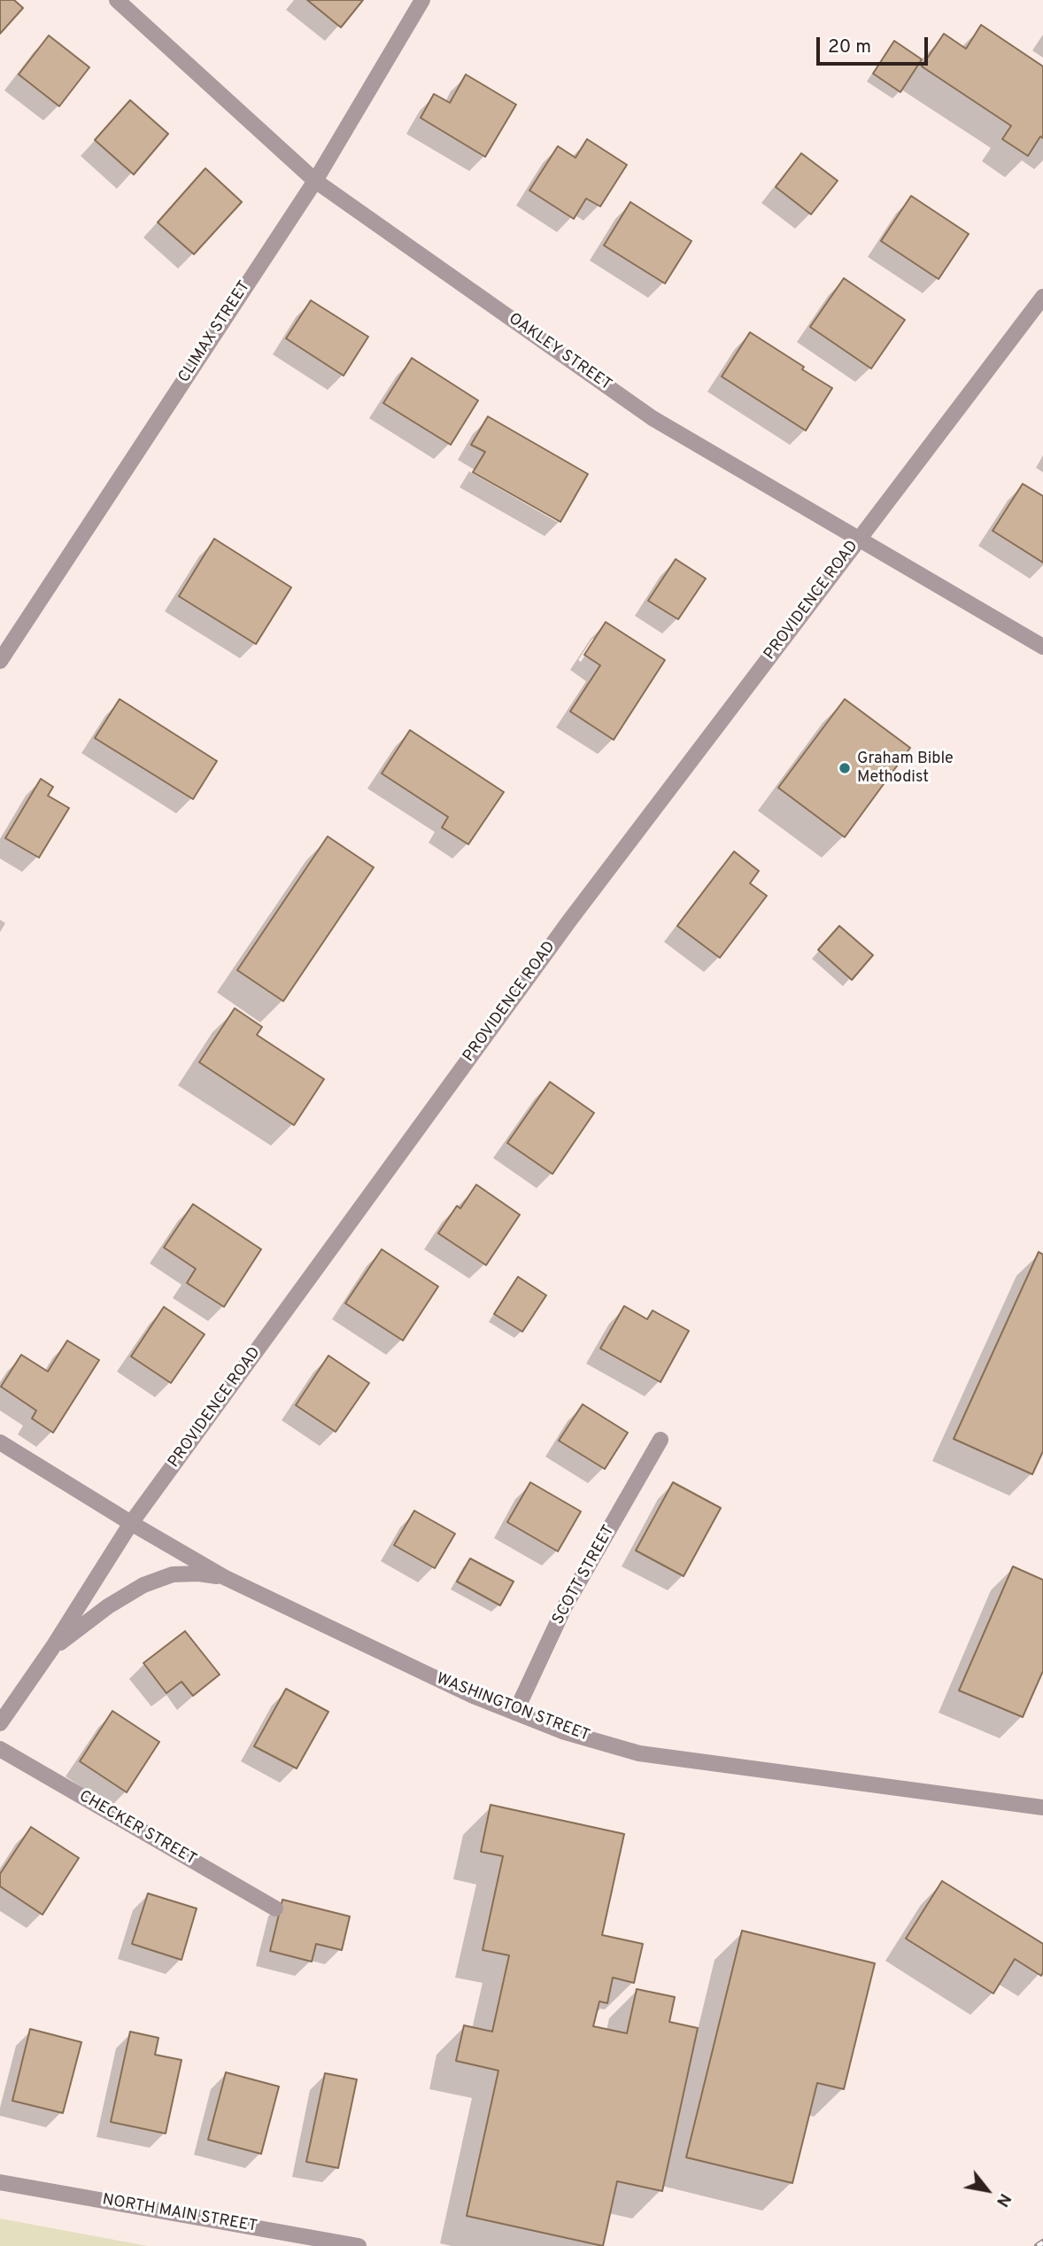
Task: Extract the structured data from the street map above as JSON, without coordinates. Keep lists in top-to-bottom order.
{
  "streets": {
    "street": [
      "CLIMAX STREET",
      "OAKLEY STREET",
      "PROVIDENCE ROAD",
      "SCOTT STREET",
      "WASHINGTON STREET",
      "CHECKER STREET",
      "NORTH MAIN STREET"
    ]
  },
  "crossings": [
    ["CLIMAX STREET", "OAKLEY STREET"],
    ["OAKLEY STREET", "PROVIDENCE ROAD"],
    ["PROVIDENCE ROAD", "WASHINGTON STREET"],
    ["SCOTT STREET", "WASHINGTON STREET"]
  ],
  "places": ["Graham Bible Methodist"],
  "scale_bar": "20 m",
  "north": "bottom right"
}
